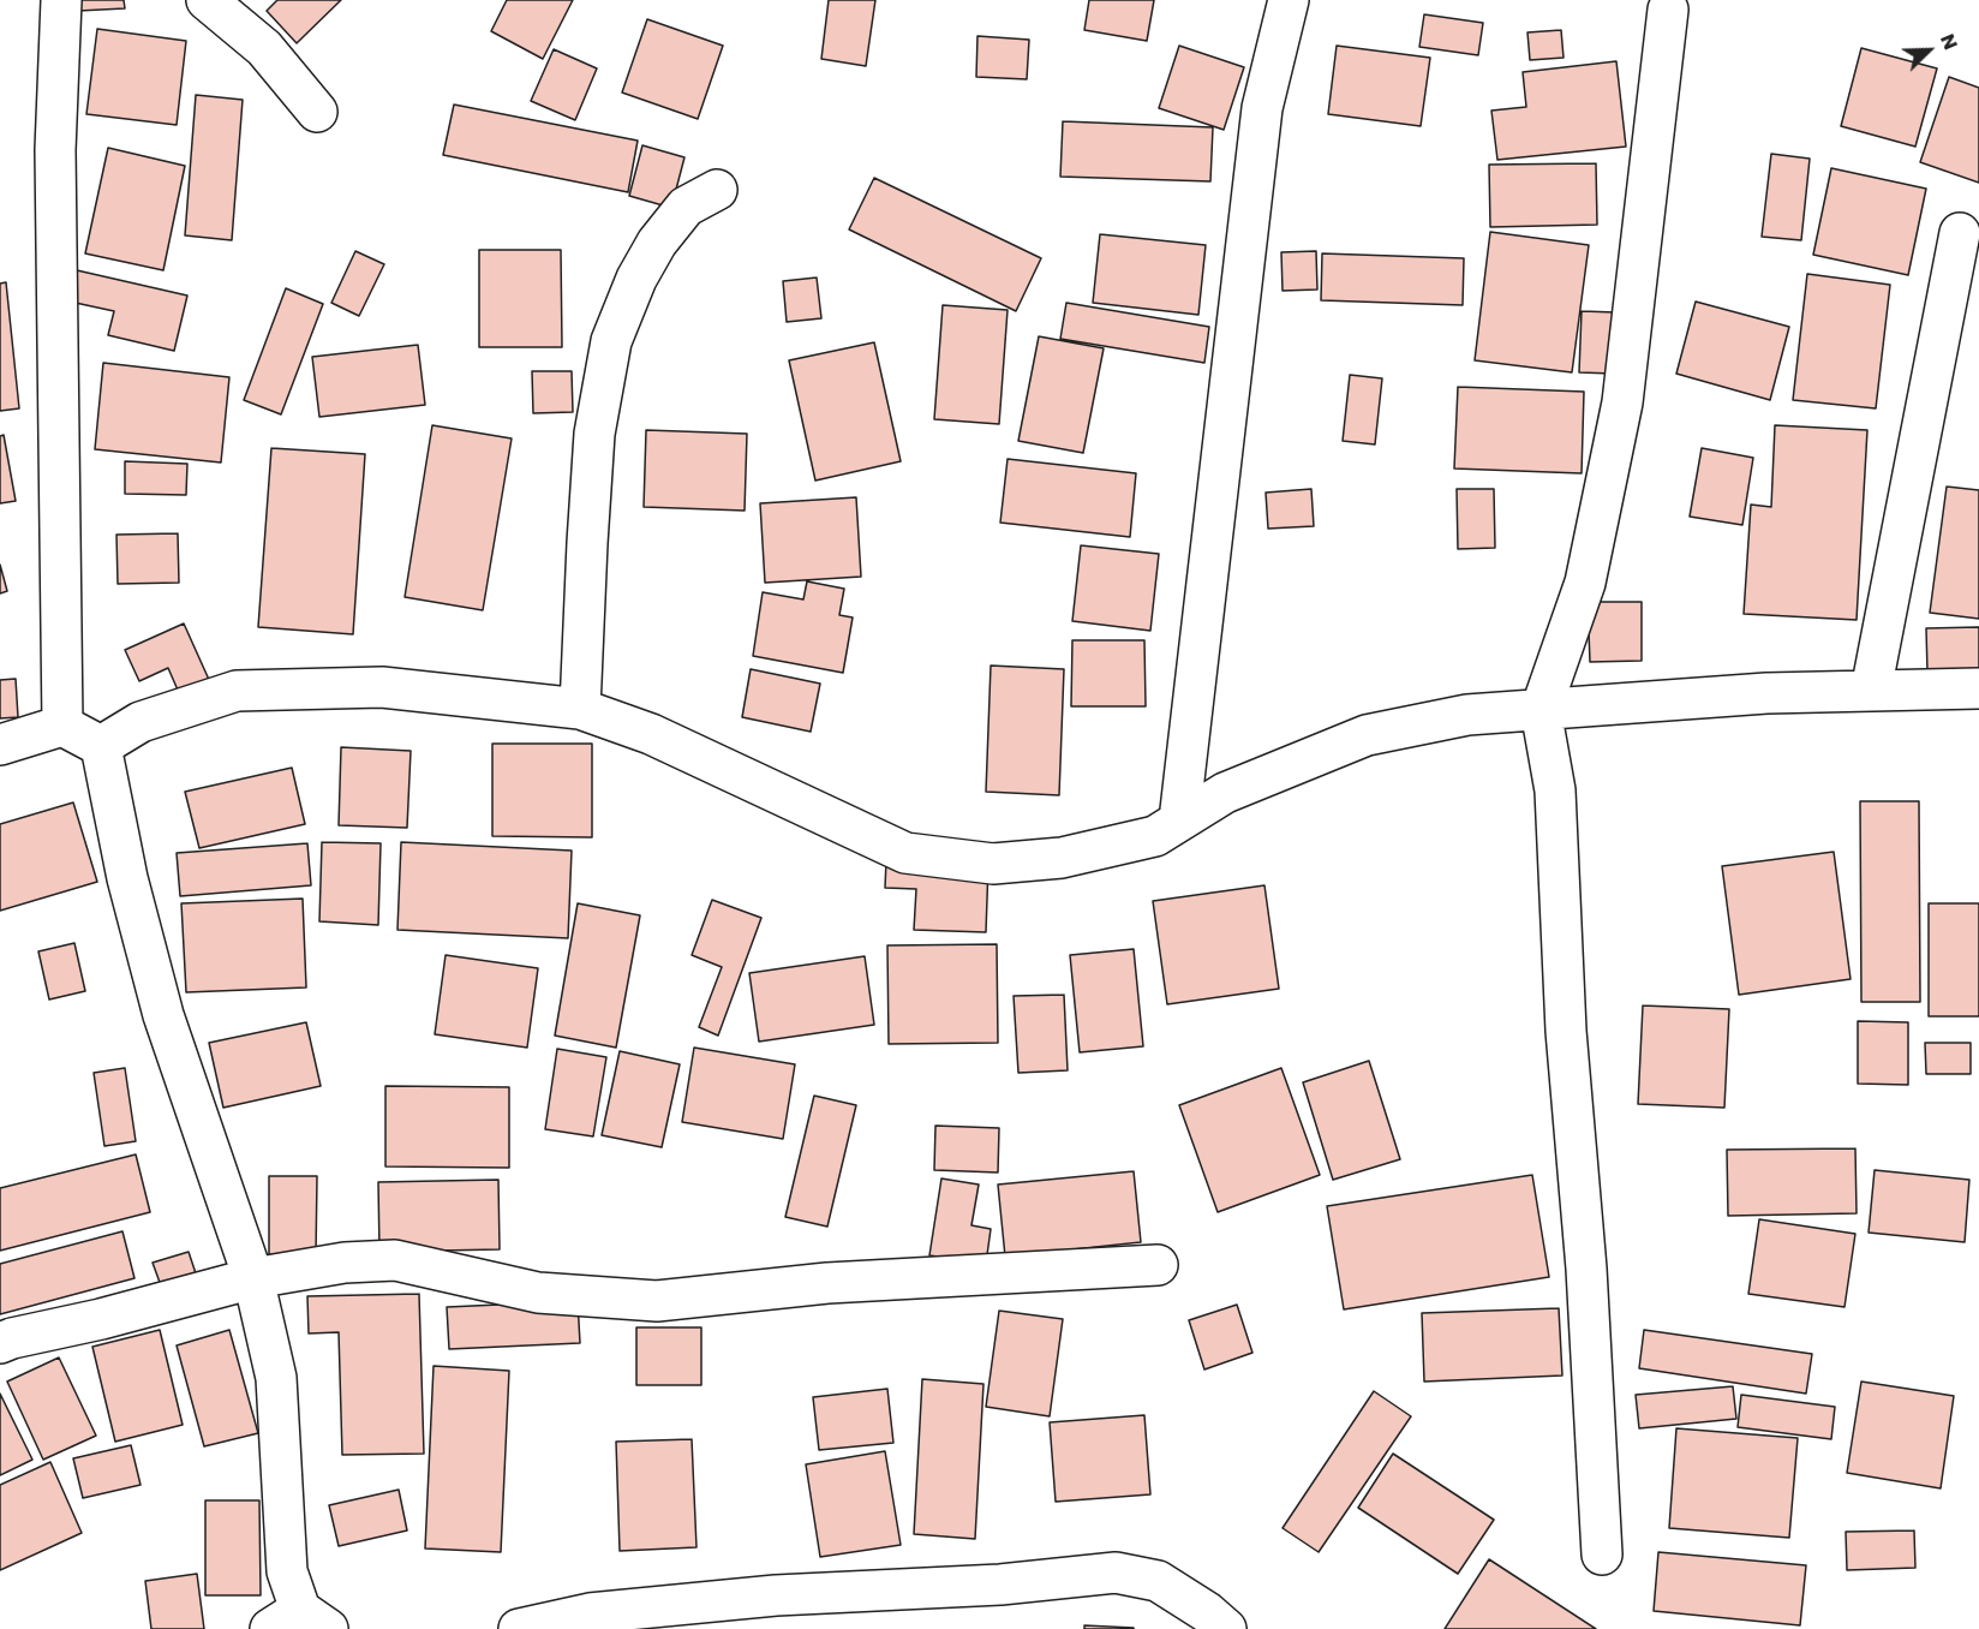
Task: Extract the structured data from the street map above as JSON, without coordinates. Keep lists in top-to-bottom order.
{
  "north": "top right"
}
